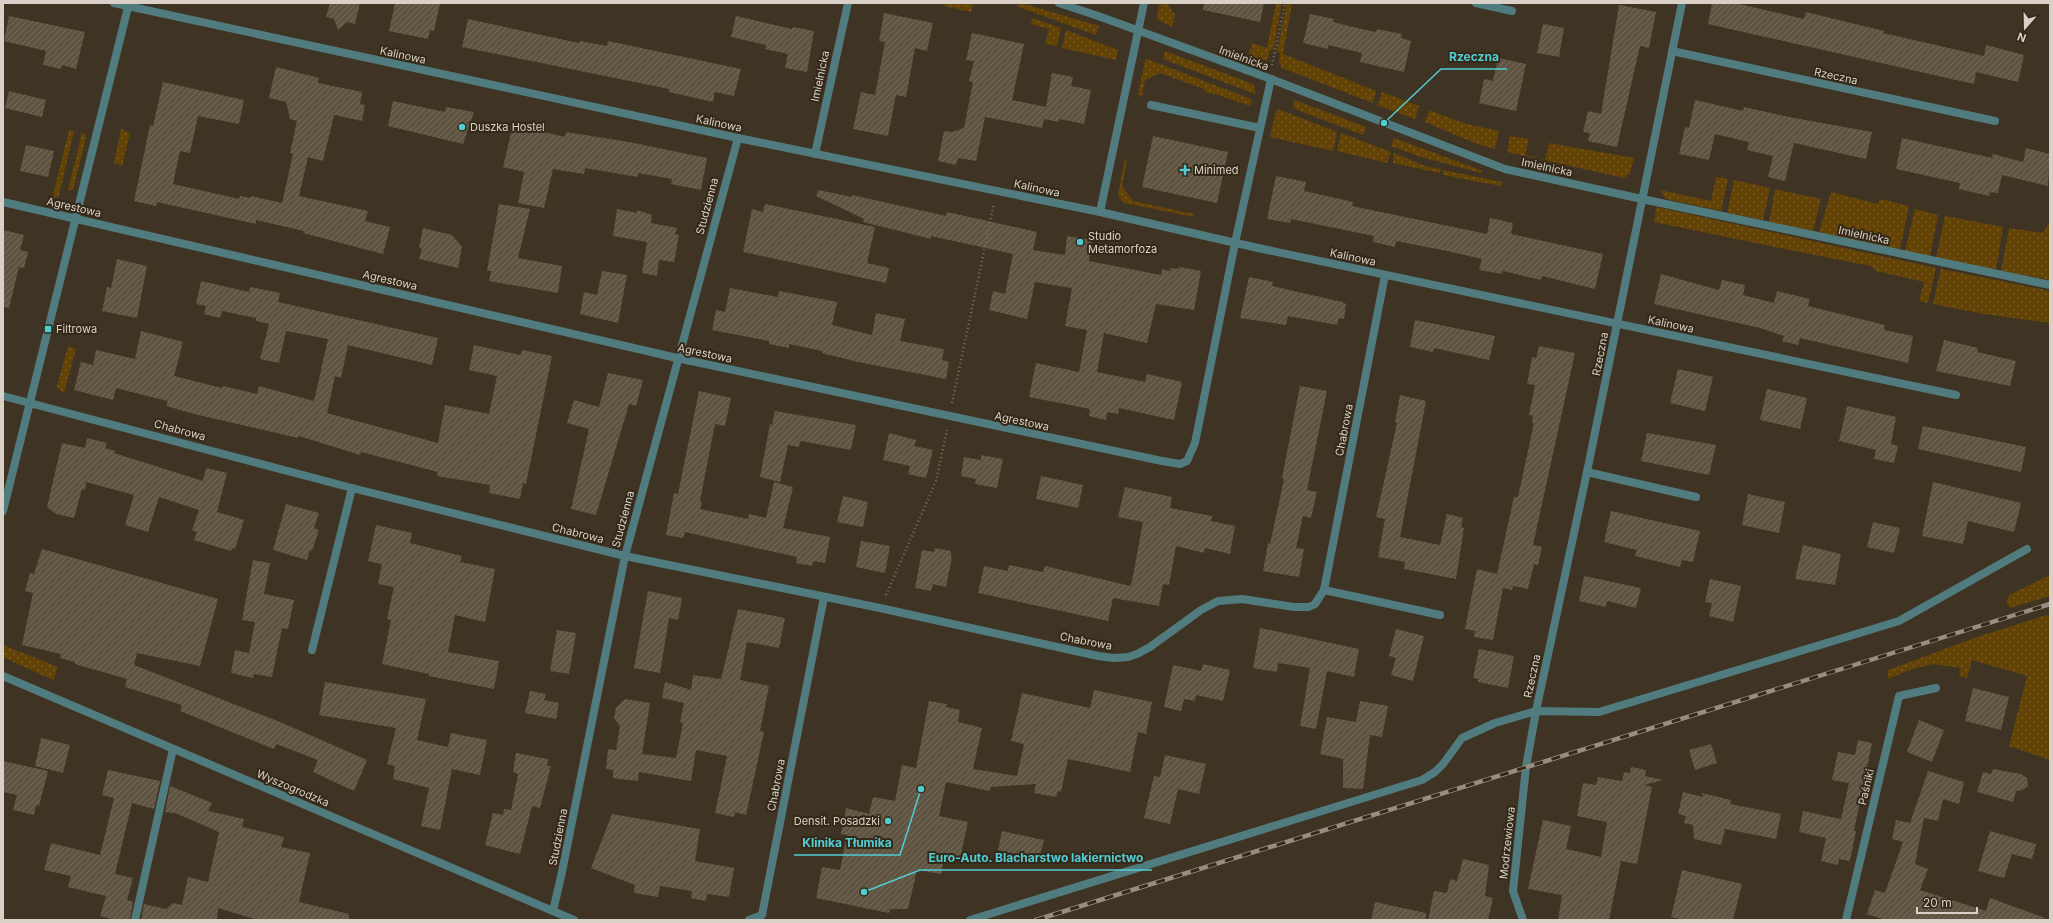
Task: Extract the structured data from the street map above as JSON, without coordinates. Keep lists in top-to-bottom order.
{
  "streets": {
    "street": [
      "Kalinowa",
      "Imielnicka",
      "Rzeczna",
      "Studzienna",
      "Agrestowa",
      "Chabrowa",
      "Paśniki",
      "Wyszogrodzka",
      "Modrzewiowa"
    ]
  },
  "crossings": [
    ["Kalinowa", "Imielnicka"],
    ["Kalinowa", "Rzeczna"],
    ["Kalinowa", "Studzienna"],
    ["Kalinowa", "Agrestowa"],
    ["Kalinowa", "Chabrowa"],
    ["Imielnicka", "Rzeczna"],
    ["Imielnicka", "Agrestowa"],
    ["Rzeczna", "Modrzewiowa"],
    ["Studzienna", "Agrestowa"],
    ["Studzienna", "Chabrowa"],
    ["Studzienna", "Wyszogrodzka"]
  ],
  "places": {
    "other": [
      "Rzeczna",
      "Duszka Hostel",
      "Studio Metamorfoza",
      "Klinika Tłumika",
      "Densit. Posadzki",
      "Euro-Auto. Blacharstwo lakiernictwo"
    ],
    "health": ["Minimed"],
    "transit": ["Filtrowa"]
  },
  "scale_bar": "20 m",
  "north": "bottom"
}
